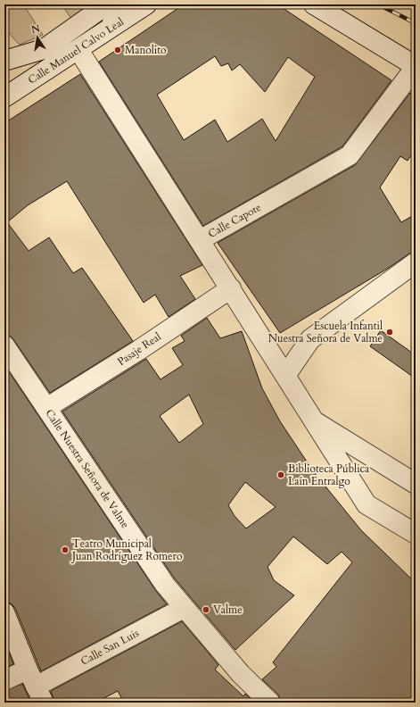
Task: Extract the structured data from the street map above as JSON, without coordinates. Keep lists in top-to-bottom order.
{
  "streets": {
    "street": [
      "Calle Manuel Calvo Leal",
      "Calle Capote",
      "Pasaje Real",
      "Calle Nuestra Señora de Valme",
      "Calle San Luis"
    ]
  },
  "crossings": [
    ["Calle Manuel Calvo Leal", "Calle Capote"],
    ["Pasaje Real", "Calle Nuestra Señora de Valme"],
    ["Calle Nuestra Señora de Valme", "Calle San Luis"]
  ],
  "places": [
    "Manolito",
    "Escuela Infantil Nuestra Señora de Valme",
    "Biblioteca Pública Laín Entralgo",
    "Teatro Municipal Juan Rodríguez Romero",
    "Valme"
  ],
  "north": "top"
}
